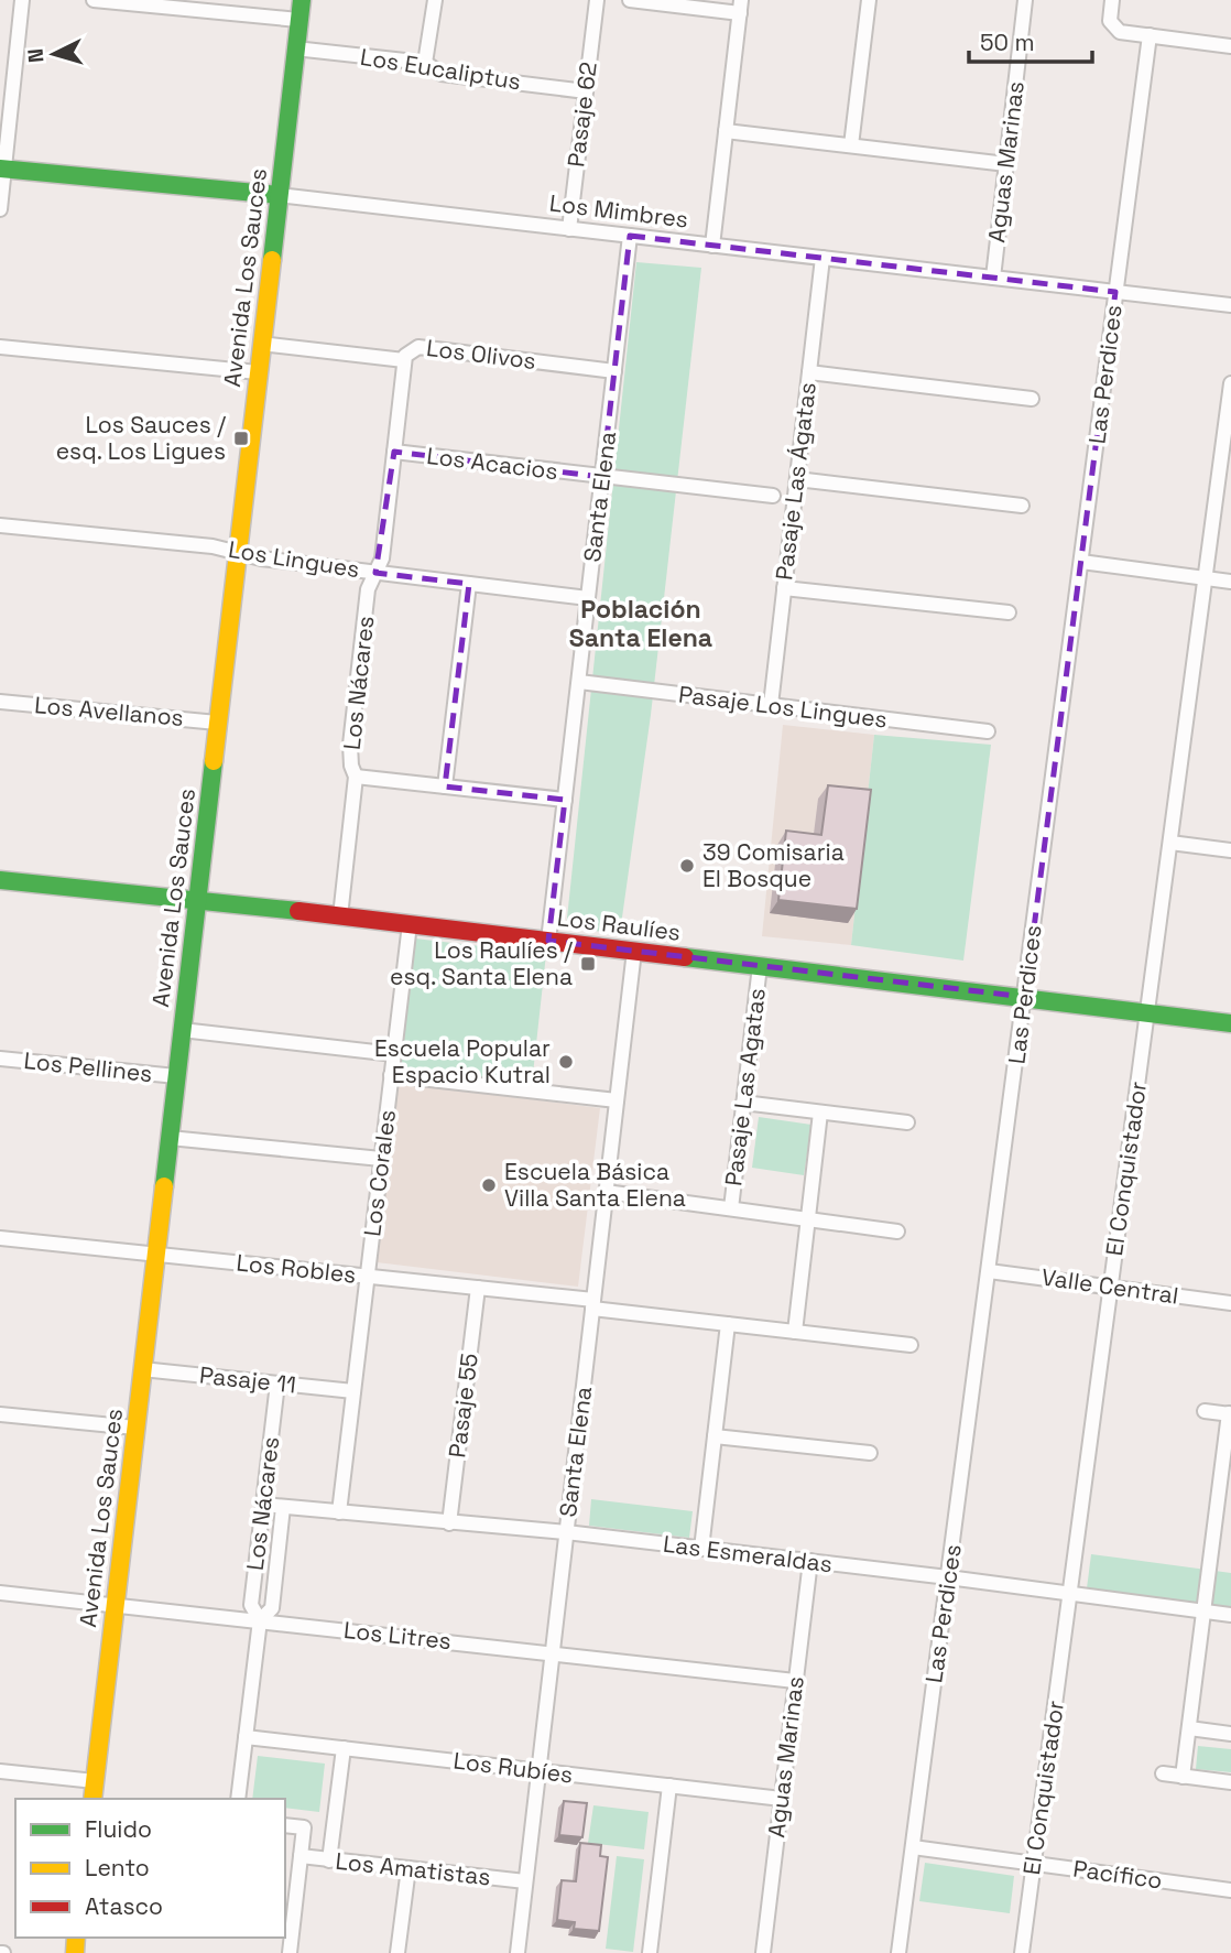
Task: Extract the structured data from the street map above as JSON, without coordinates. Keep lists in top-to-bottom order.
{
  "streets": {
    "street": [
      "Los Eucaliptus",
      "Pasaje 62",
      "Aguas Marinas",
      "Los Mimbres",
      "Avenida Los Sauces",
      "Los Olivos",
      "Las Perdices",
      "Los Acacios",
      "Pasaje Las Ágatas",
      "Santa Elena",
      "Los Lingues",
      "Los Nácares",
      "Pasaje Los Lingues",
      "Los Avellanos",
      "Los Raulíes",
      "Los Pellines",
      "Pasaje Las Agatas",
      "El Conquistador",
      "Los Corales",
      "Los Robles",
      "Valle Central",
      "Pasaje 11",
      "Pasaje 55",
      "Las Esmeraldas",
      "Los Litres",
      "Los Rubíes",
      "Los Amatistas",
      "Pacífico"
    ]
  },
  "crossings": [
    ["Los Eucaliptus", "Pasaje 62"],
    ["Los Eucaliptus", "Avenida Los Sauces"],
    ["Pasaje 62", "Los Mimbres"],
    ["Aguas Marinas", "Los Mimbres"],
    ["Aguas Marinas", "Las Esmeraldas"],
    ["Aguas Marinas", "Los Litres"],
    ["Aguas Marinas", "Los Rubíes"],
    ["Los Mimbres", "Avenida Los Sauces"],
    ["Los Mimbres", "Las Perdices"],
    ["Los Mimbres", "Pasaje Las Ágatas"],
    ["Los Mimbres", "Santa Elena"],
    ["Avenida Los Sauces", "Los Olivos"],
    ["Avenida Los Sauces", "Los Lingues"],
    ["Avenida Los Sauces", "Los Avellanos"],
    ["Avenida Los Sauces", "Los Raulíes"],
    ["Avenida Los Sauces", "Los Pellines"],
    ["Avenida Los Sauces", "Los Robles"],
    ["Avenida Los Sauces", "Pasaje 11"],
    ["Avenida Los Sauces", "Los Litres"],
    ["Los Olivos", "Santa Elena"],
    ["Los Olivos", "Los Nácares"],
    ["Las Perdices", "Los Raulíes"],
    ["Las Perdices", "Valle Central"],
    ["Las Perdices", "Las Esmeraldas"],
    ["Las Perdices", "Pacífico"],
    ["Los Acacios", "Santa Elena"],
    ["Los Acacios", "Los Nácares"],
    ["Pasaje Las Ágatas", "Pasaje Los Lingues"],
    ["Santa Elena", "Los Lingues"],
    ["Santa Elena", "Pasaje Los Lingues"],
    ["Santa Elena", "Los Raulíes"],
    ["Santa Elena", "Los Robles"],
    ["Santa Elena", "Las Esmeraldas"],
    ["Santa Elena", "Los Litres"],
    ["Santa Elena", "Los Rubíes"],
    ["Santa Elena", "Los Amatistas"],
    ["Los Lingues", "Los Nácares"],
    ["Los Nácares", "Los Raulíes"],
    ["Los Nácares", "Pasaje 11"],
    ["Los Nácares", "Las Esmeraldas"],
    ["Los Nácares", "Los Litres"],
    ["Los Nácares", "Los Rubíes"],
    ["Los Raulíes", "Pasaje Las Agatas"],
    ["Los Raulíes", "El Conquistador"],
    ["Los Raulíes", "Los Corales"],
    ["El Conquistador", "Valle Central"],
    ["El Conquistador", "Las Esmeraldas"],
    ["El Conquistador", "Pacífico"],
    ["Los Corales", "Los Robles"],
    ["Los Corales", "Pasaje 11"],
    ["Los Corales", "Las Esmeraldas"],
    ["Los Robles", "Pasaje 55"],
    ["Pasaje 55", "Las Esmeraldas"]
  ],
  "districts": ["Población Santa Elena"],
  "places": {
    "transit": ["Los Sauces / esq. Los Ligues", "Los Raulíes / esq. Santa Elena"],
    "other": ["39 Comisaria El Bosque", "Escuela Popular Espacio Kutral", "Escuela Básica Villa Santa Elena"]
  },
  "legend": ["Fluido", "Lento", "Atasco"],
  "scale_bar": "50 m",
  "north": "left"
}
